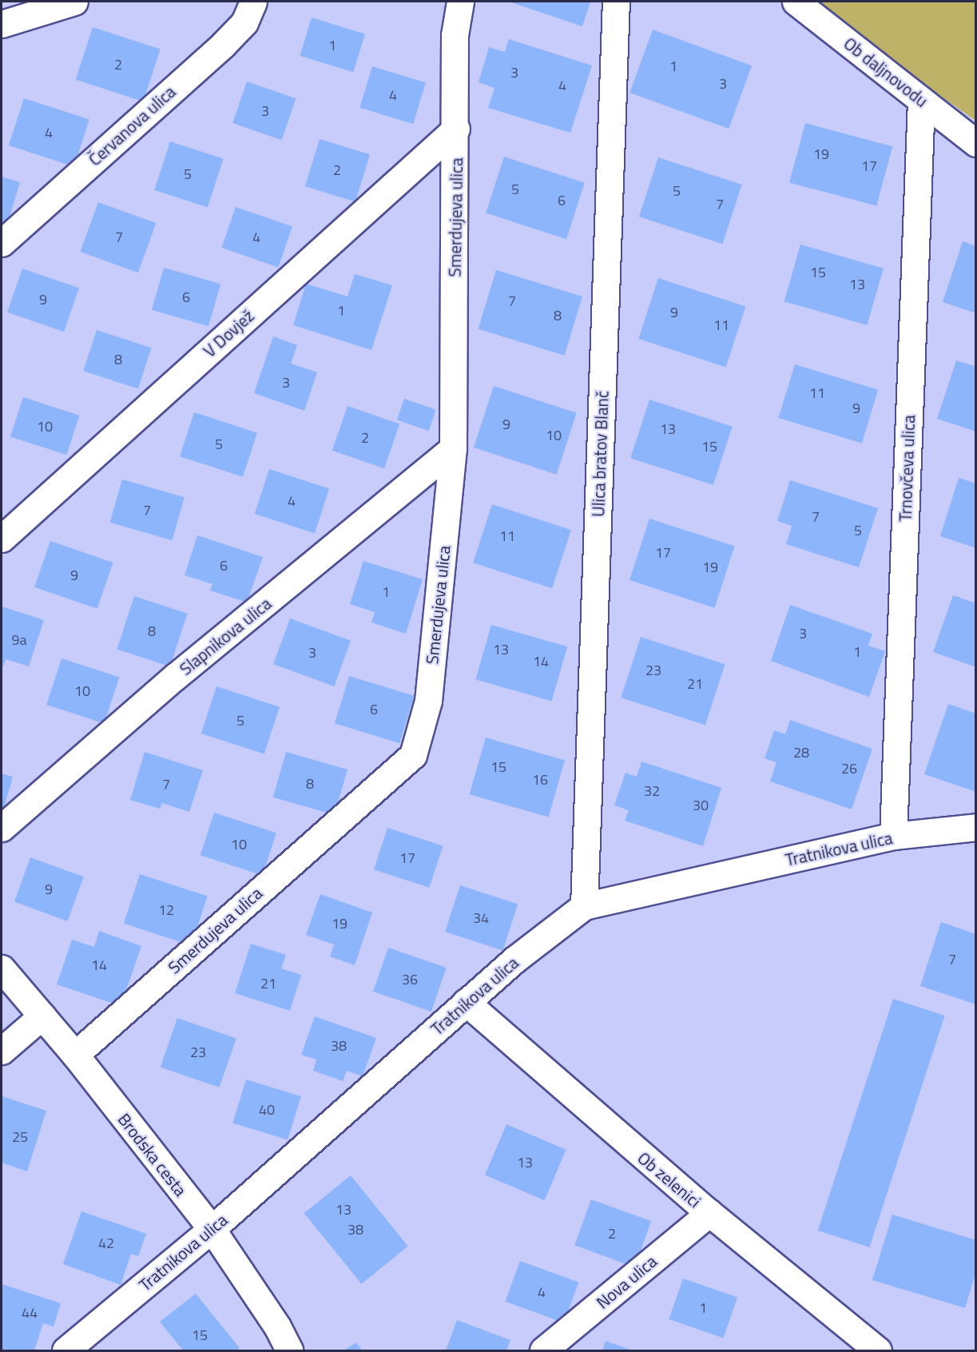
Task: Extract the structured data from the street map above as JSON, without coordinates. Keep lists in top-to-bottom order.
{
  "streets": {
    "street": [
      "Ob daljnovodu",
      "Červanova ulica",
      "Smerdujeva ulica",
      "V Dovjež",
      "Ulica bratov Blanč",
      "Trnovčeva ulica",
      "Slapnikova ulica",
      "Tratnikova ulica",
      "Brodska cesta",
      "Ob zelenici",
      "Nova ulica"
    ]
  },
  "crossings": [
    ["Ob daljnovodu", "Trnovčeva ulica"],
    ["Smerdujeva ulica", "V Dovjež"],
    ["Smerdujeva ulica", "Slapnikova ulica"],
    ["Smerdujeva ulica", "Brodska cesta"],
    ["Ulica bratov Blanč", "Tratnikova ulica"],
    ["Trnovčeva ulica", "Tratnikova ulica"],
    ["Tratnikova ulica", "Brodska cesta"],
    ["Tratnikova ulica", "Ob zelenici"],
    ["Ob zelenici", "Nova ulica"]
  ],
  "house_numbers": [
    "1",
    "2",
    "1",
    "3",
    "3",
    "4",
    "4",
    "3",
    "4",
    "19",
    "17",
    "2",
    "5",
    "5",
    "5",
    "6",
    "7",
    "7",
    "4",
    "15",
    "13",
    "6",
    "9",
    "7",
    "1",
    "9",
    "8",
    "11",
    "8",
    "3",
    "11",
    "9",
    "9",
    "10",
    "13",
    "10",
    "2",
    "5",
    "15",
    "4",
    "7",
    "7",
    "5",
    "11",
    "17",
    "6",
    "19",
    "9",
    "1",
    "8",
    "3",
    "9a",
    "13",
    "1",
    "3",
    "14",
    "23",
    "21",
    "10",
    "6",
    "5",
    "28",
    "15",
    "26",
    "16",
    "8",
    "7",
    "32",
    "30",
    "10",
    "17",
    "9",
    "12",
    "34",
    "19",
    "7",
    "14",
    "36",
    "21",
    "38",
    "23",
    "40",
    "25",
    "13",
    "13",
    "38",
    "2",
    "42",
    "4",
    "1",
    "44",
    "15"
  ]
}
